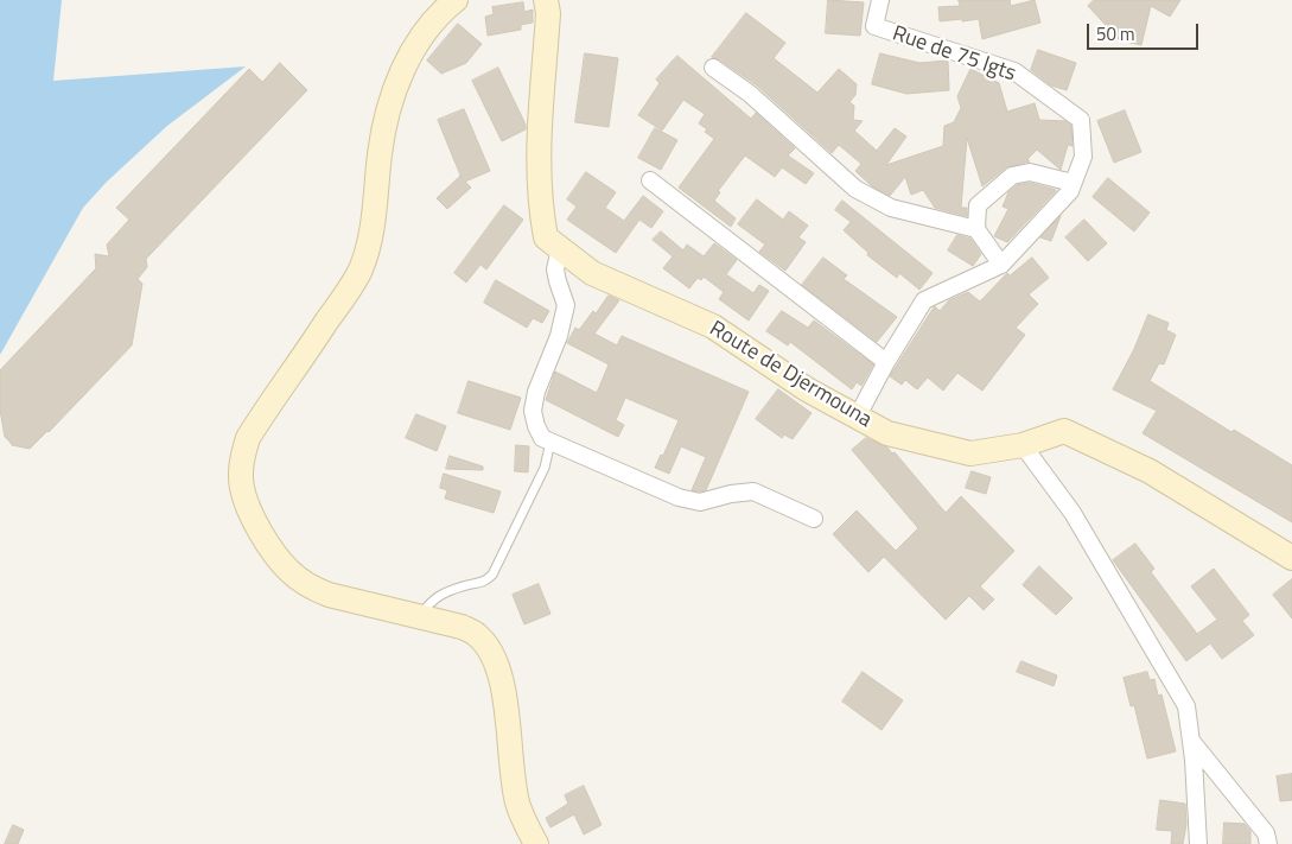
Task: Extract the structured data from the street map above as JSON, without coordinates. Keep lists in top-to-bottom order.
{
  "streets": {
    "street": ["Rue de 75 lgts", "Route de Djermouna"]
  },
  "crossings": [
    ["Rue de 75 lgts", "Route de Djermouna"]
  ],
  "scale_bar": "50 m"
}
